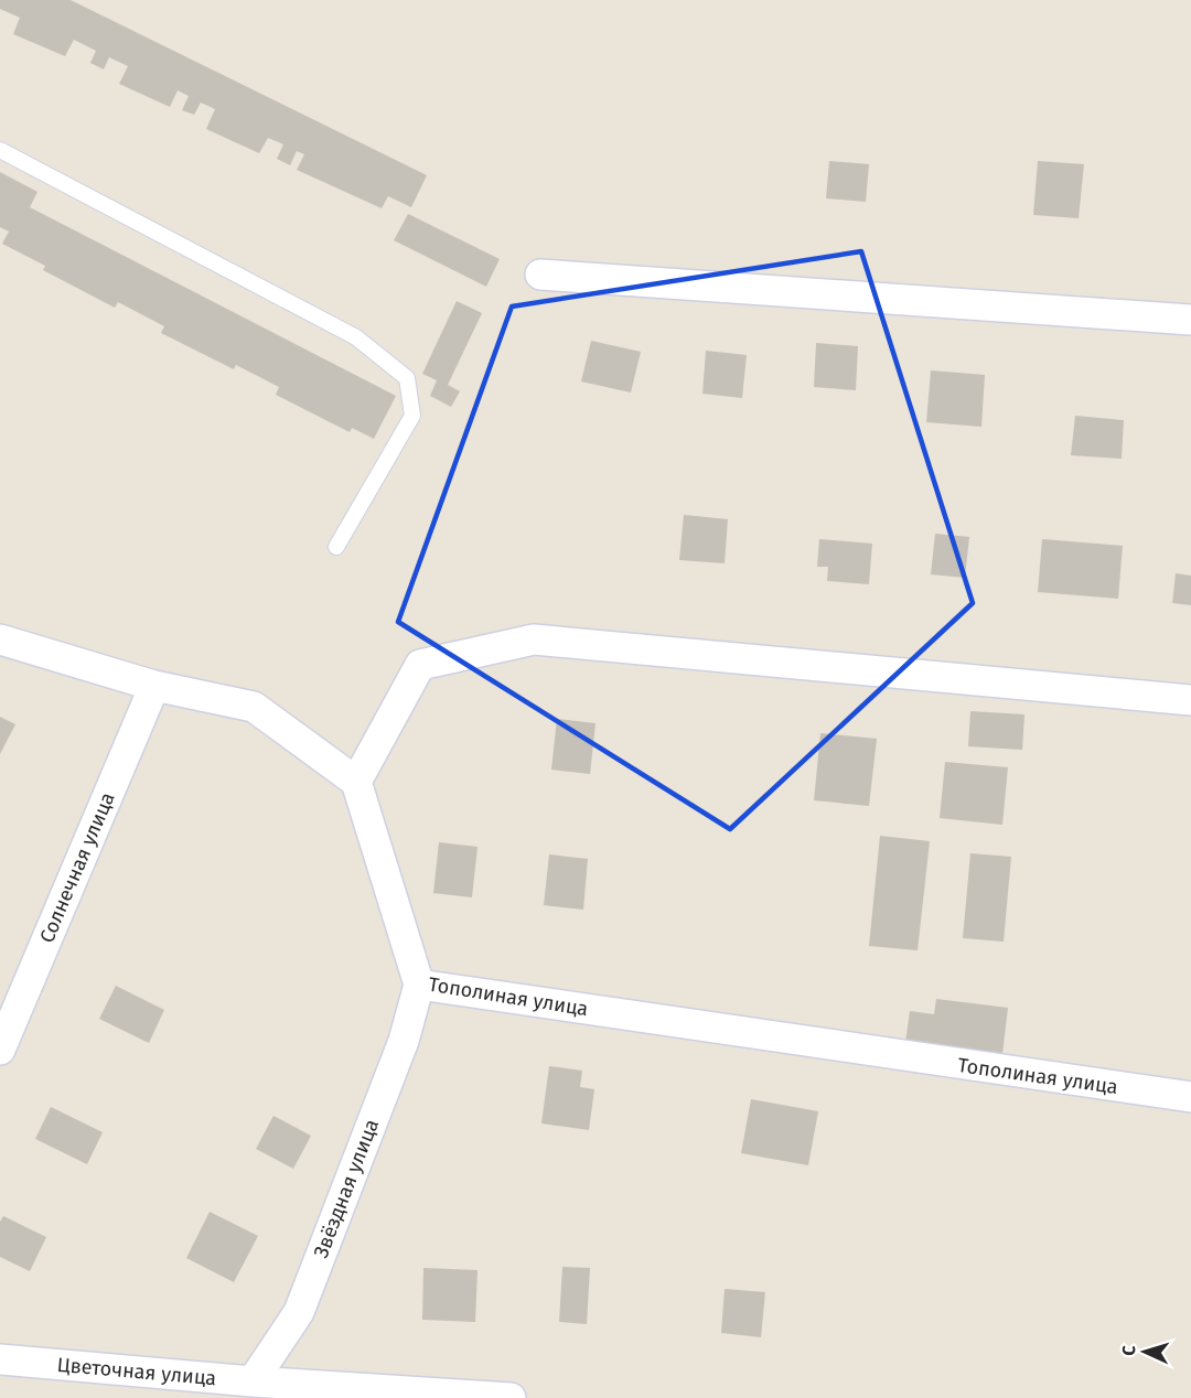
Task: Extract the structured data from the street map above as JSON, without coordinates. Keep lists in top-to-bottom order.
{
  "streets": {
    "street": [
      "Солнечная улица",
      "Тополиная улица",
      "Звёздная улица",
      "Цветочная улица"
    ]
  },
  "crossings": [
    ["Тополиная улица", "Звёздная улица"],
    ["Звёздная улица", "Цветочная улица"]
  ],
  "north": "left"
}
